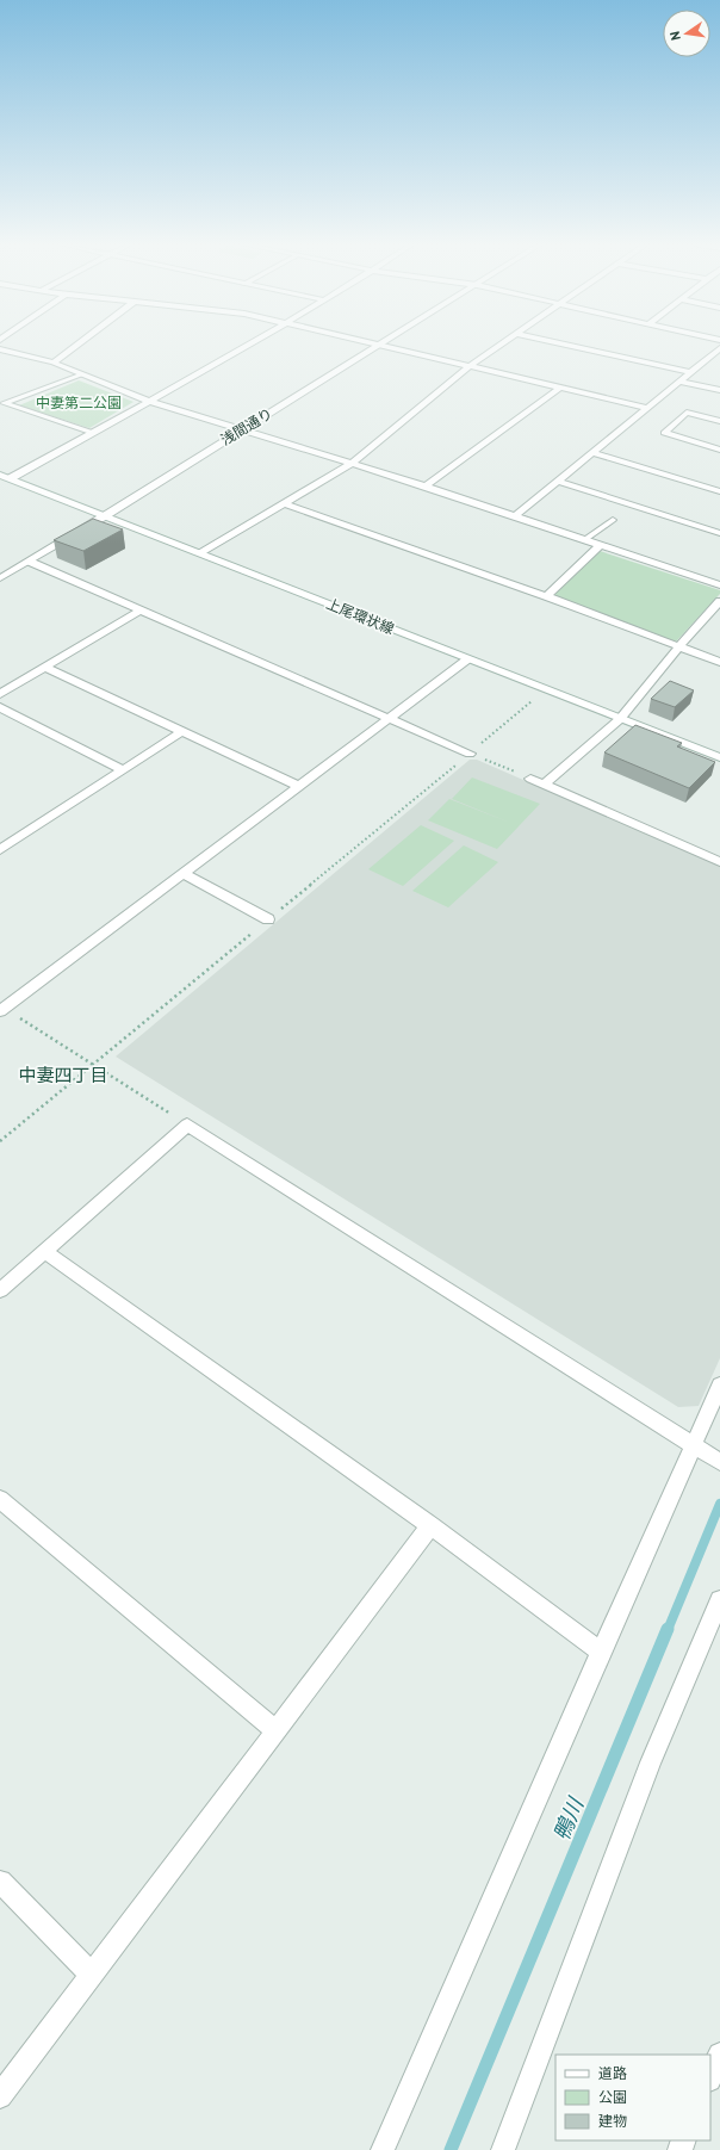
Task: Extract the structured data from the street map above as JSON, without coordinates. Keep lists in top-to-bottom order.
{
  "streets": {
    "street": ["浅間通り", "上尾環状線"]
  },
  "crossings": [
    ["浅間通り", "上尾環状線"]
  ],
  "districts": ["中妻四丁目"],
  "water": ["鴨川"],
  "parks": ["中妻第二公園"],
  "legend": ["道路", "公園", "建物"],
  "north": "left"
}
